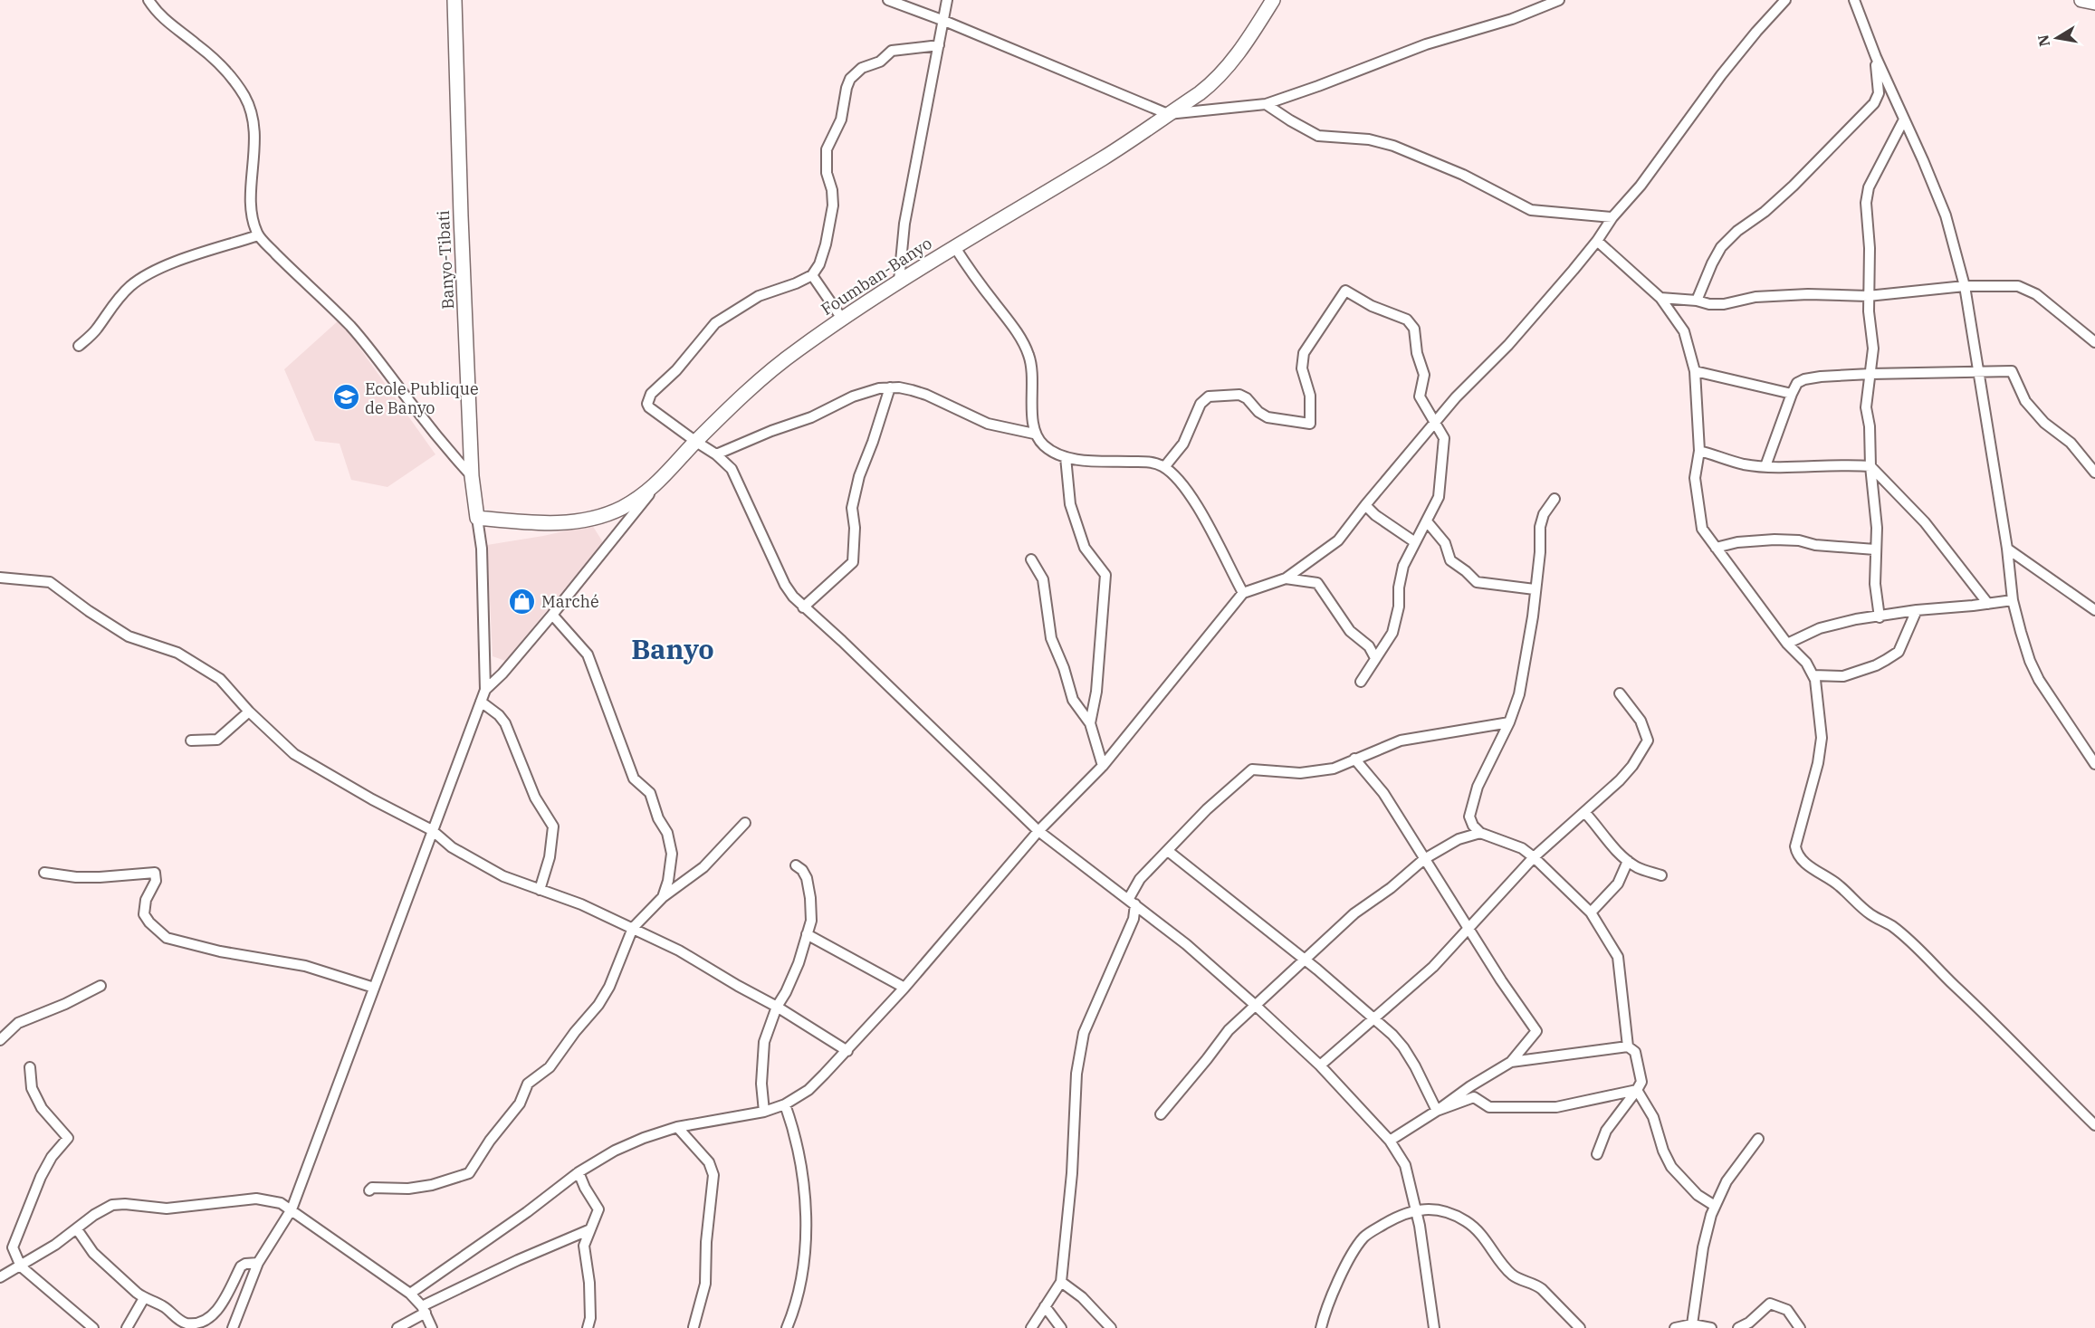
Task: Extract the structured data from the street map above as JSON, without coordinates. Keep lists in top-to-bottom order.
{
  "streets": {
    "highway": ["Banyo-Tibati", "Foumban-Banyo"]
  },
  "crossings": [
    ["Banyo-Tibati", "Foumban-Banyo"]
  ],
  "districts": ["Banyo"],
  "places": {
    "school or university": ["Ecole Publique de Banyo"],
    "shop": ["Marché"]
  },
  "north": "left"
}
